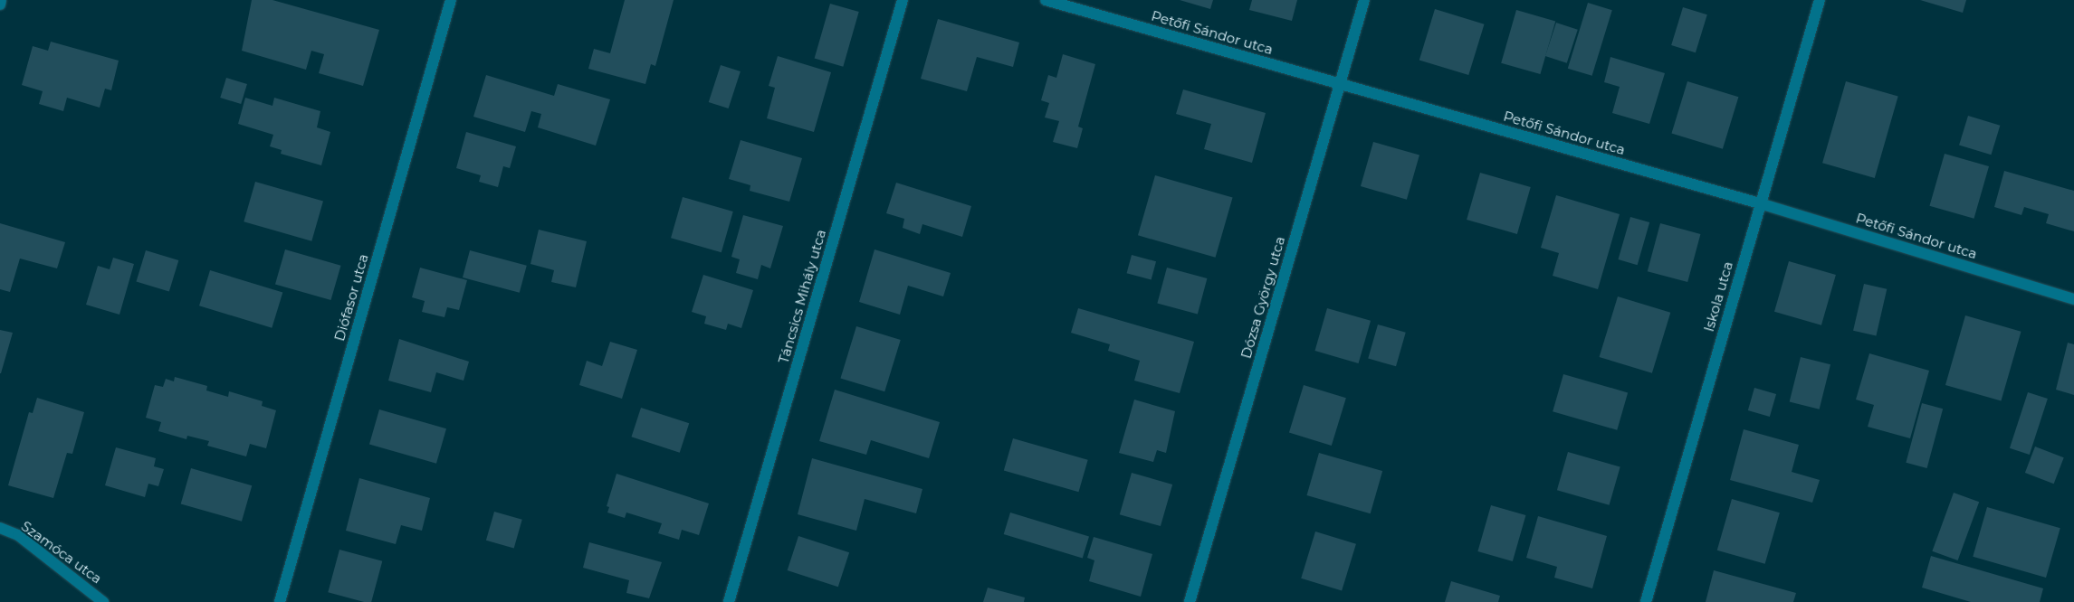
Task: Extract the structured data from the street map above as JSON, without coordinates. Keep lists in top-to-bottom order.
{
  "streets": {
    "street": [
      "Petőfi Sándor utca",
      "Táncsics Mihály utca",
      "Iskola utca",
      "Diófasor utca",
      "Dózsa György utca",
      "Szamóca utca"
    ]
  },
  "crossings": [
    ["Petőfi Sándor utca", "Iskola utca"],
    ["Petőfi Sándor utca", "Dózsa György utca"]
  ]
}
